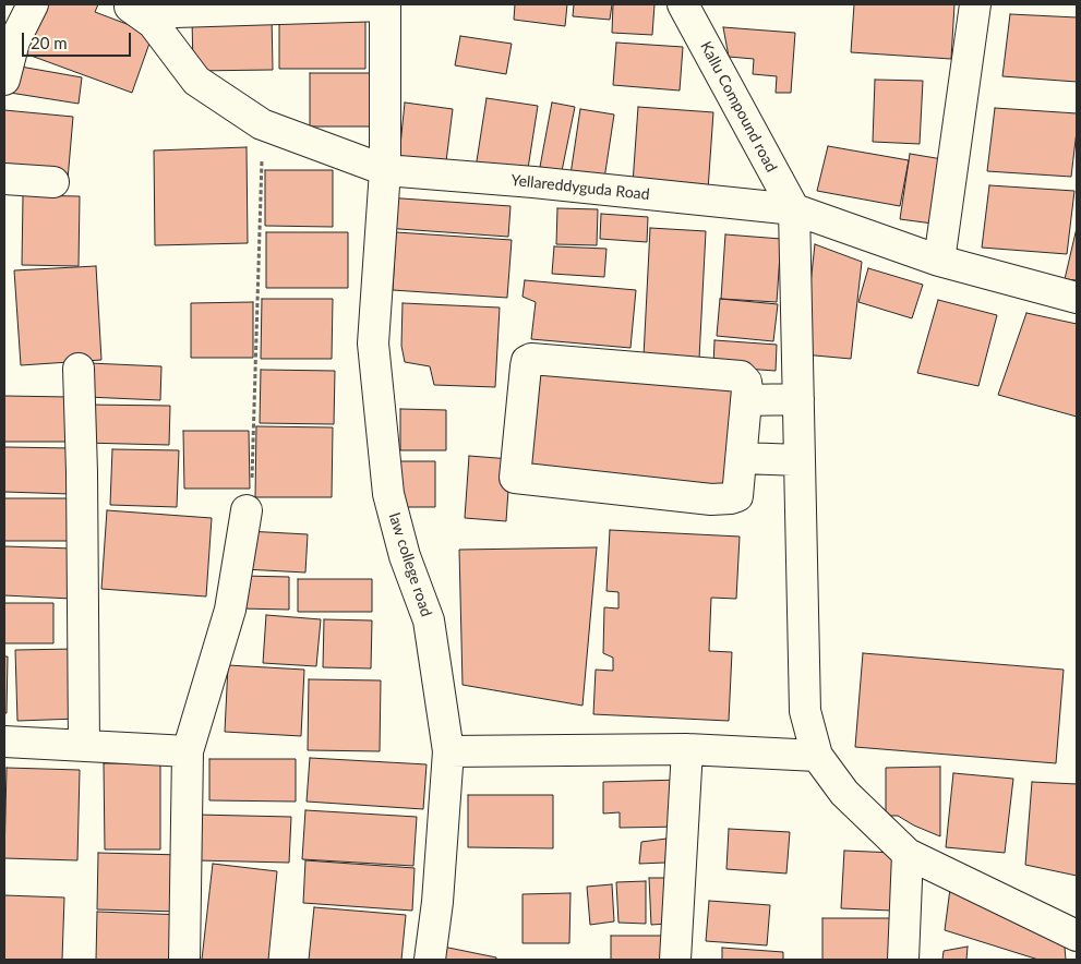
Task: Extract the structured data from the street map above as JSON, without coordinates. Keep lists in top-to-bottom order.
{
  "streets": {
    "street": ["Kallu Compound road", "Yellareddyguda Road", "law college road"]
  },
  "crossings": [
    ["Kallu Compound road", "Yellareddyguda Road"],
    ["Yellareddyguda Road", "law college road"]
  ],
  "scale_bar": "20 m"
}
